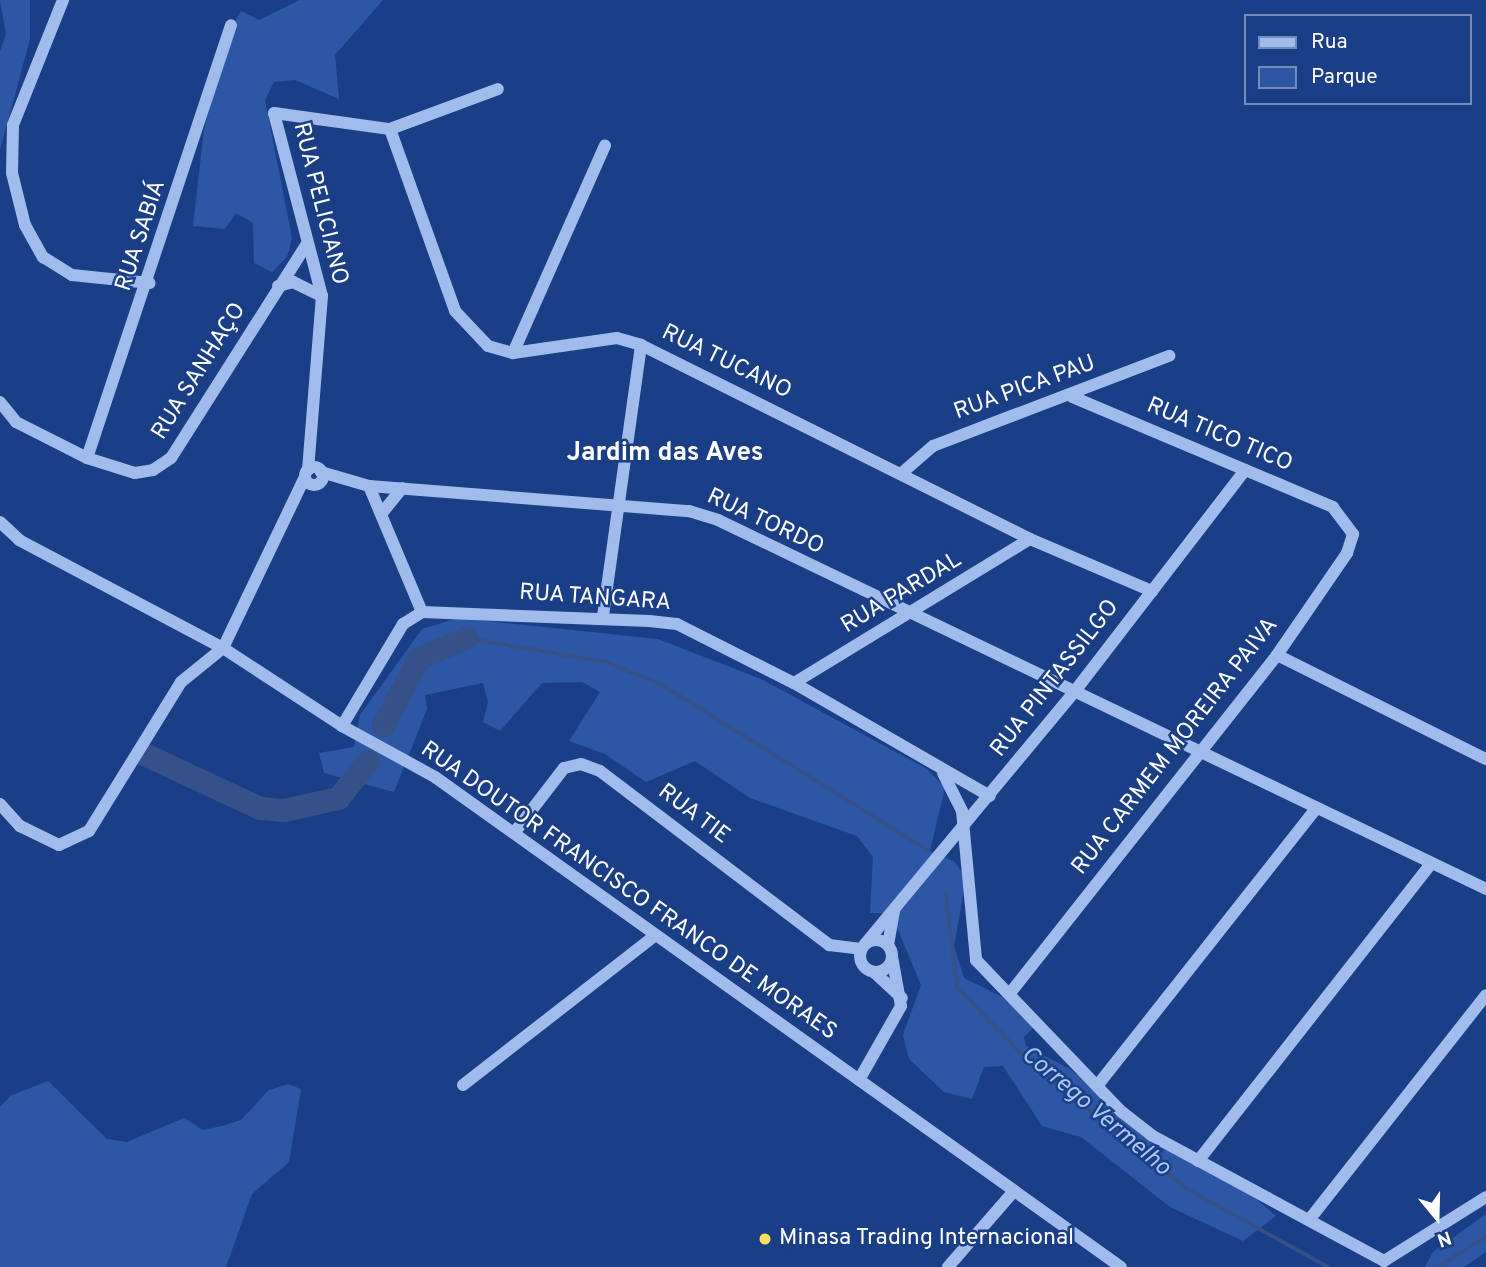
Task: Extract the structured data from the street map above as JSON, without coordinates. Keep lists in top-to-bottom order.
{
  "streets": {
    "street": [
      "RUA PELICIANO",
      "RUA SABIÁ",
      "RUA TUCANO",
      "RUA SANHAÇO",
      "RUA PICA PAU",
      "RUA TICO TICO",
      "RUA TORDO",
      "RUA PARDAL",
      "RUA TANGARA",
      "RUA PINTASSILGO",
      "RUA CARMEM MOREIRA PAIVA",
      "RUA TIE",
      "RUA DOUTOR FRANCISCO FRANCO DE MORAES"
    ]
  },
  "crossings": [
    ["RUA PELICIANO", "RUA TUCANO"],
    ["RUA PELICIANO", "RUA SANHAÇO"],
    ["RUA SABIÁ", "RUA SANHAÇO"],
    ["RUA TUCANO", "RUA PICA PAU"],
    ["RUA TUCANO", "RUA PARDAL"],
    ["RUA TUCANO", "RUA PINTASSILGO"],
    ["RUA PICA PAU", "RUA TICO TICO"],
    ["RUA TICO TICO", "RUA PINTASSILGO"],
    ["RUA TICO TICO", "RUA CARMEM MOREIRA PAIVA"],
    ["RUA TORDO", "RUA PARDAL"],
    ["RUA TORDO", "RUA PINTASSILGO"],
    ["RUA TORDO", "RUA CARMEM MOREIRA PAIVA"],
    ["RUA PARDAL", "RUA TANGARA"],
    ["RUA TANGARA", "RUA PINTASSILGO"],
    ["RUA PINTASSILGO", "RUA TIE"],
    ["RUA TIE", "RUA DOUTOR FRANCISCO FRANCO DE MORAES"]
  ],
  "districts": ["Jardim das Aves"],
  "water": ["Corrego Vermelho"],
  "places": ["Minasa Trading Internacional"],
  "legend": ["Rua", "Parque"],
  "north": "bottom"
}
